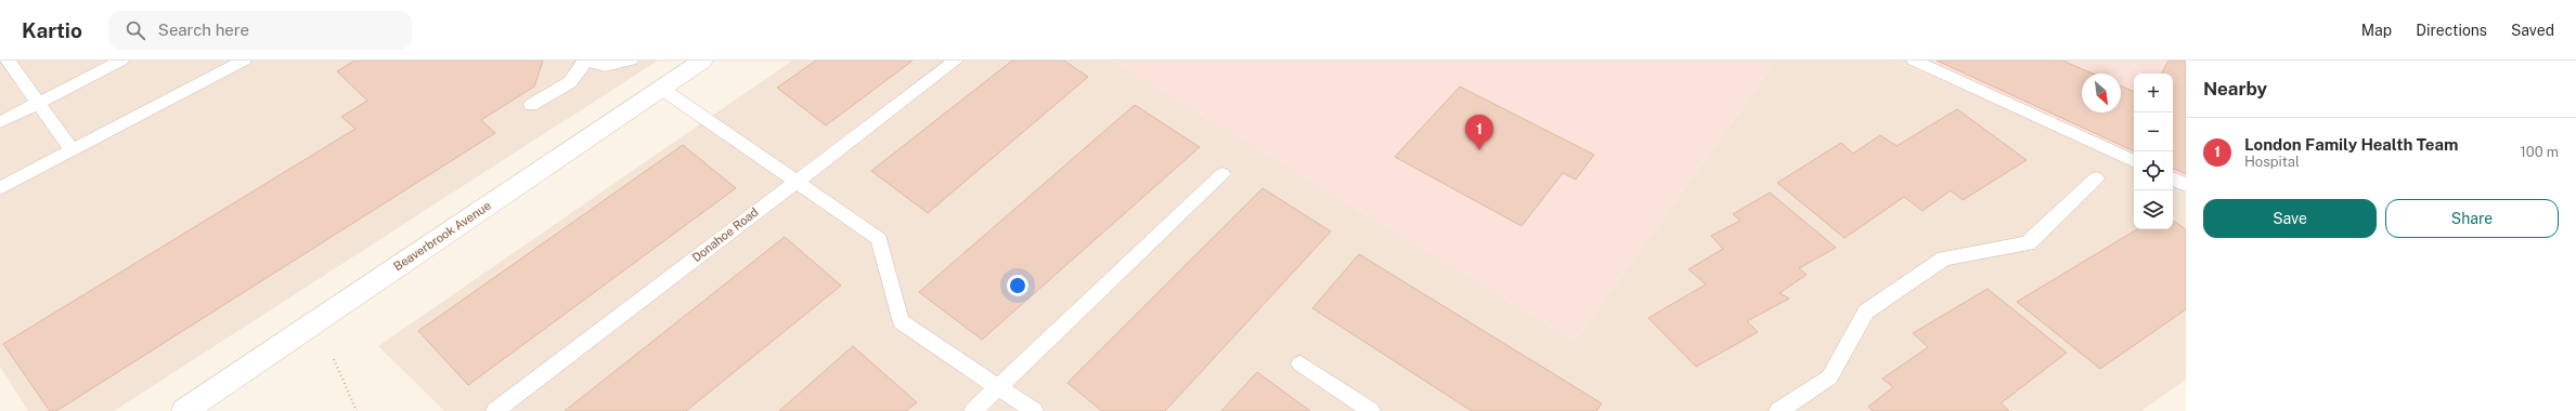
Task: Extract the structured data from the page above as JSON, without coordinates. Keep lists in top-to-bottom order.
{
  "streets": {
    "street": ["Beaverbrook Avenue"],
    "lane": ["Donahoe Road"]
  },
  "north": "bottom right",
  "page": {
    "header": "Kartio",
    "search": "Search here",
    "nav": ["Map", "Directions", "Saved"],
    "heading": "Nearby",
    "map_buttons": ["+", "−"],
    "pins": "1",
    "list": [
      {
        "mark": "1",
        "name": "London Family Health Team",
        "note": "Hospital",
        "value": "100 m"
      }
    ],
    "buttons": ["Save", "Share"]
  }
}
